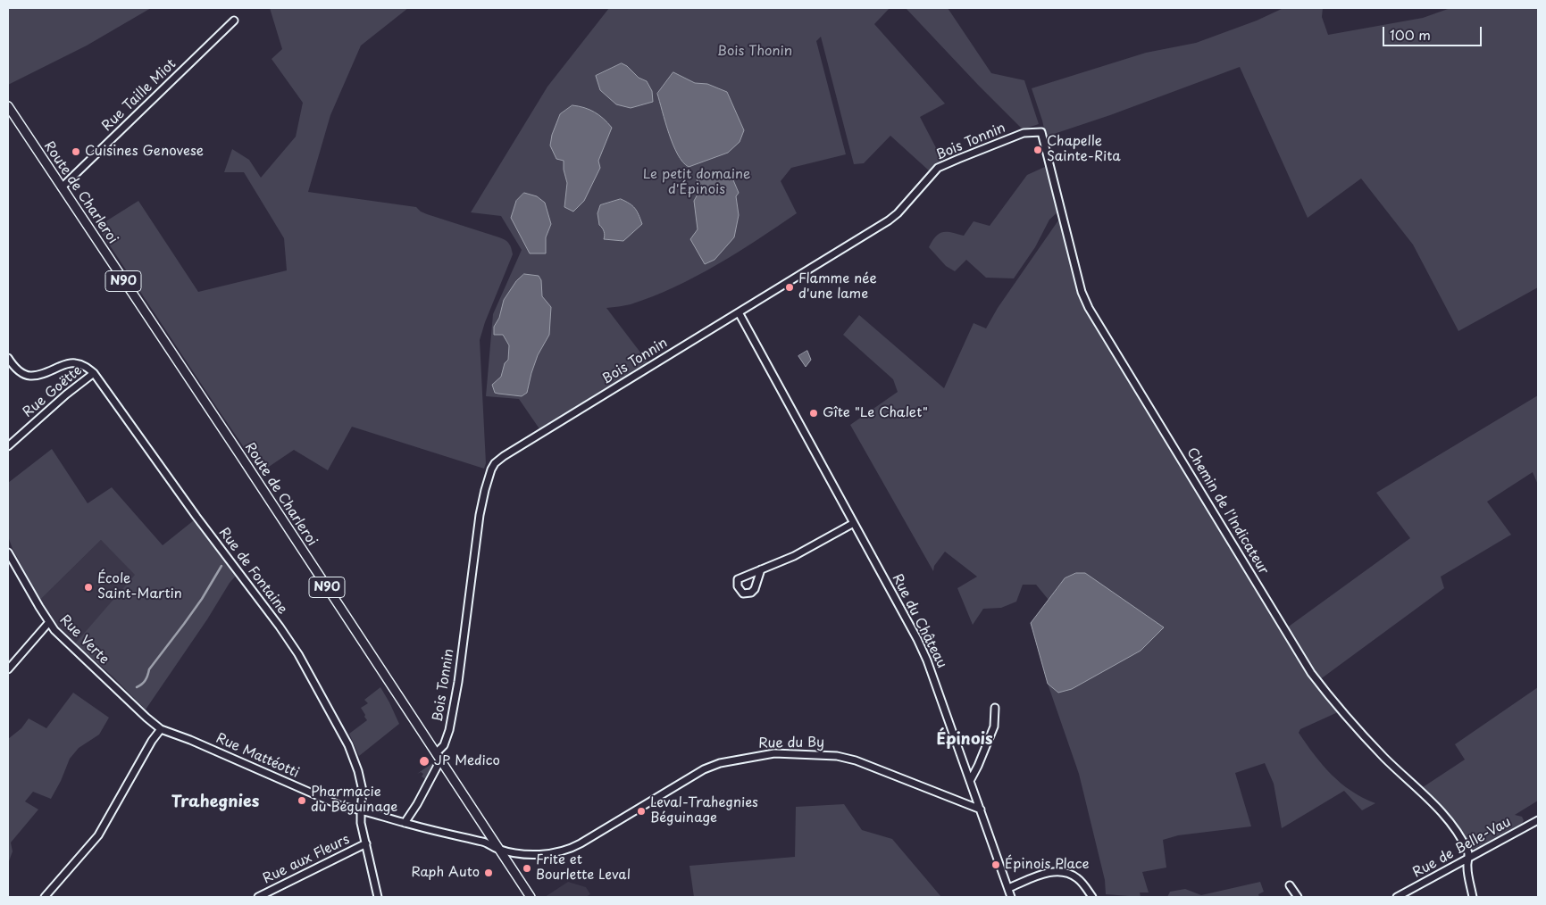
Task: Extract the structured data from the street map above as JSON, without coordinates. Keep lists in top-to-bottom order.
{
  "streets": {
    "main road": ["Route de Charleroi", "N90"],
    "street": [
      "Rue Taille Miot",
      "Bois Tonnin",
      "Rue Goëtte",
      "Chemin de l'Indicateur",
      "Rue de Fontaine",
      "Rue du Château",
      "Rue Verte",
      "Rue du By",
      "Rue Mattéotti",
      "Rue de Belle-Vau",
      "Rue aux Fleurs"
    ]
  },
  "crossings": [
    ["Rue Taille Miot", "Route de Charleroi"],
    ["Bois Tonnin", "Route de Charleroi"],
    ["Bois Tonnin", "Chemin de l'Indicateur"],
    ["Bois Tonnin", "Rue du Château"],
    ["Bois Tonnin", "Rue Mattéotti"],
    ["Route de Charleroi", "Rue du By"],
    ["Route de Charleroi", "Rue Mattéotti"],
    ["Rue Goëtte", "Rue de Fontaine"],
    ["Chemin de l'Indicateur", "Rue de Belle-Vau"],
    ["Rue de Fontaine", "Rue Mattéotti"],
    ["Rue de Fontaine", "Rue aux Fleurs"],
    ["Rue du Château", "Rue du By"],
    ["Rue Verte", "Rue Mattéotti"],
    ["Rue du By", "Rue Mattéotti"]
  ],
  "districts": ["Épinois", "Trahegnies"],
  "parks": ["Bois Thonin", "Le petit domaine d'Épinois"],
  "places": [
    "Chapelle Sainte-Rita",
    "Cuisines Genovese",
    "Flamme née d'une lame",
    "Gîte \"Le Chalet\"",
    "École Saint-Martin",
    "JP Medico",
    "Pharmacie du Béguinage",
    "Leval-Trahegnies Béguinage",
    "Épinois Place",
    "Frite et Bourlette Leval",
    "Raph Auto"
  ],
  "scale_bar": "100 m"
}
